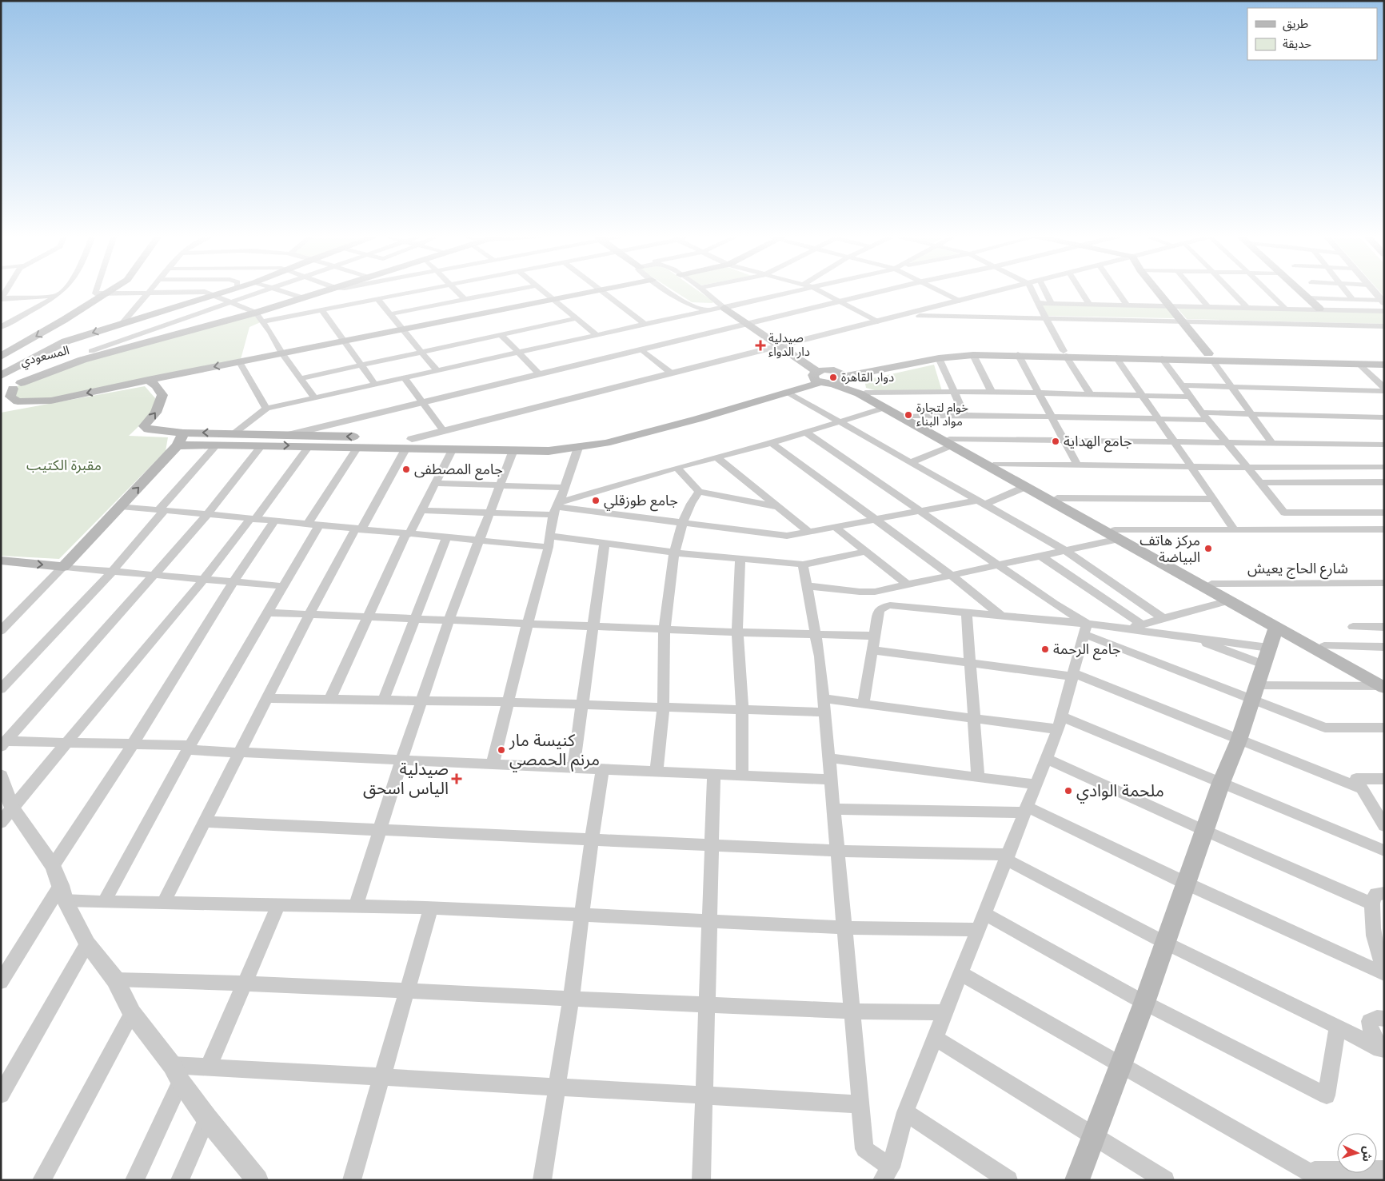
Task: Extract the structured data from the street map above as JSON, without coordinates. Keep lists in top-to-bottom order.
{
  "streets": {
    "street": ["شارع الحاج يعيش"]
  },
  "parks": ["مقبرة الكتيب"],
  "places": {
    "health": ["صيدلية دار الدواء", "صيدلية الياس اسحق"],
    "other": [
      "دوار القاهرة",
      "خوام لتجارة مواد البناء",
      "جامع الهداية",
      "جامع المصطفى",
      "جامع طوزقلي",
      "مركز هاتف البياضة",
      "جامع الرحمة",
      "كنيسة مار مرنم الحمصي",
      "ملحمة الوادي"
    ]
  },
  "legend": ["طريق", "حديقة"],
  "north": "right"
}
